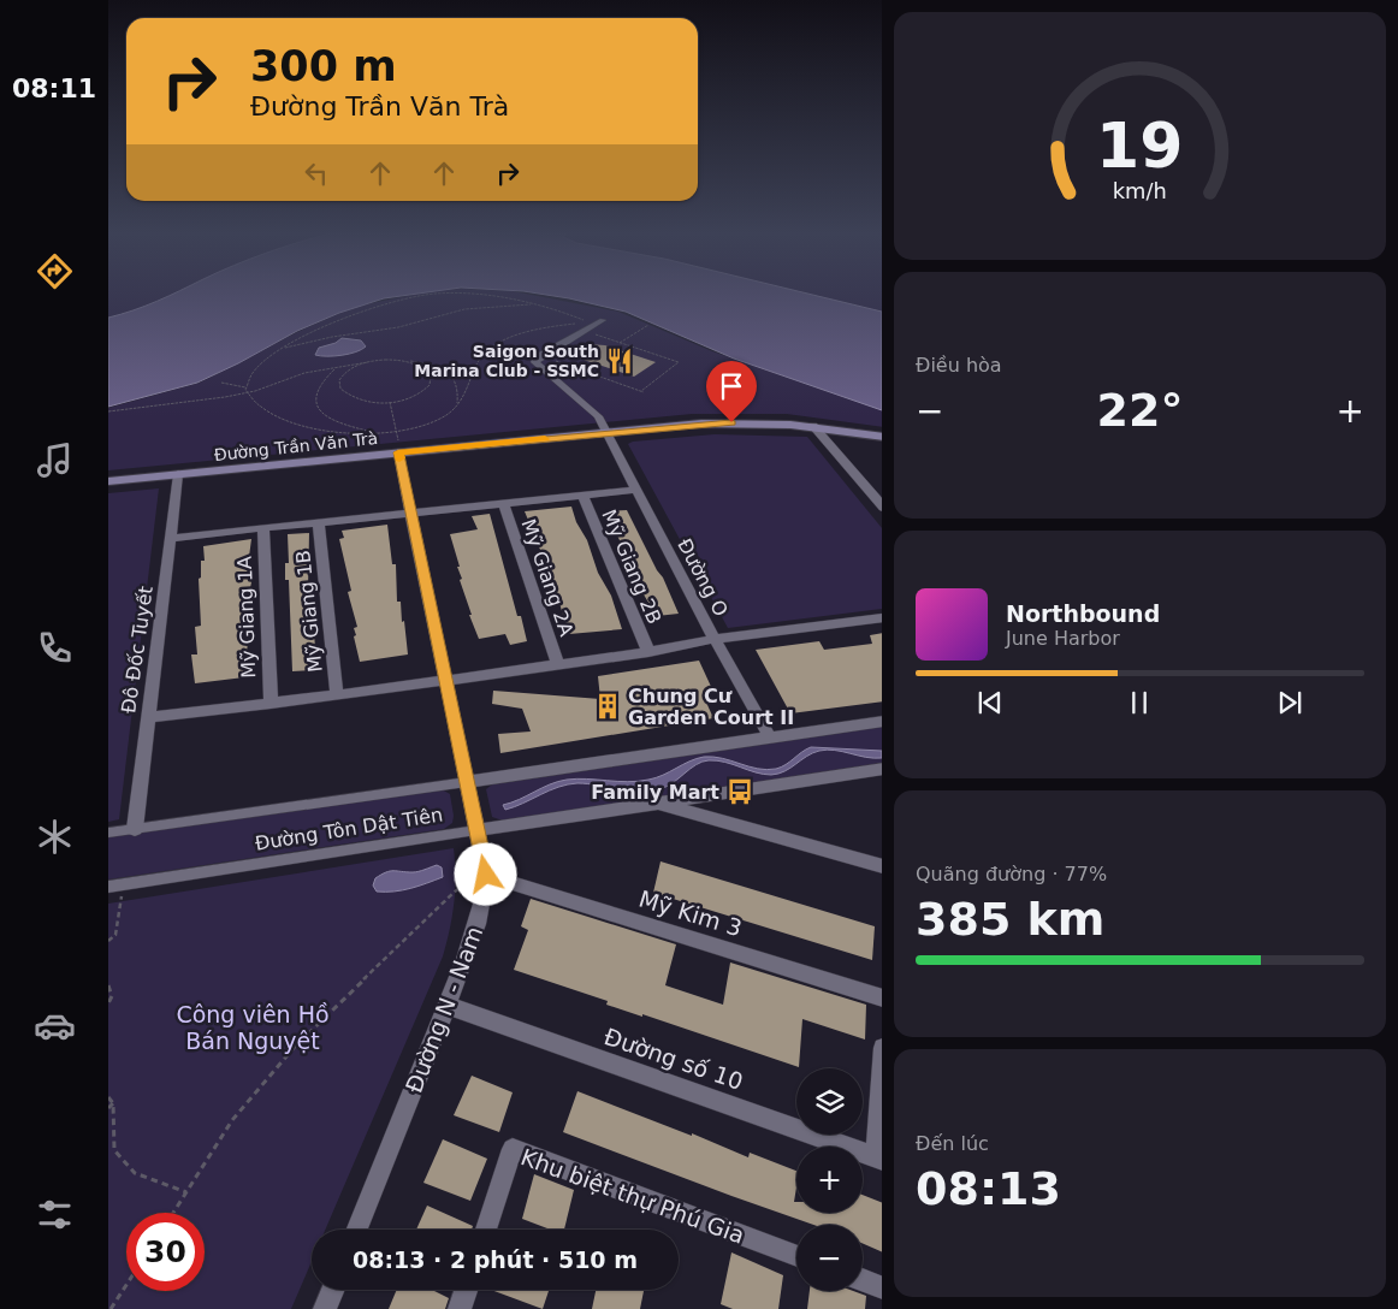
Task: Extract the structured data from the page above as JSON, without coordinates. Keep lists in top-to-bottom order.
{
  "streets": {
    "main road": ["Đường Trần Văn Trà"],
    "street": [
      "Mỹ Giang 2B",
      "Mỹ Giang 2A",
      "Đường O",
      "Mỹ Giang 1B",
      "Mỹ Giang 1A",
      "Đô Đốc Tuyết",
      "Đường Tôn Dật Tiên",
      "Mỹ Kim 3",
      "Đường N - Nam",
      "Đường số 10",
      "Khu biệt thự Phú Gia"
    ]
  },
  "crossings": [
    ["Đường Trần Văn Trà", "Đường O"],
    ["Đường Trần Văn Trà", "Đô Đốc Tuyết"],
    ["Đường Trần Văn Trà", "Đường N - Nam"],
    ["Đường O", "Đường Tôn Dật Tiên"],
    ["Đô Đốc Tuyết", "Đường Tôn Dật Tiên"],
    ["Đường Tôn Dật Tiên", "Đường N - Nam"],
    ["Mỹ Kim 3", "Đường N - Nam"],
    ["Đường N - Nam", "Đường số 10"]
  ],
  "parks": ["Công viên Hồ Bán Nguyệt"],
  "places": {
    "restaurant": ["Saigon South Marina Club - SSMC"],
    "building": ["Chung Cư Garden Court II"],
    "bus stop": ["Family Mart"]
  },
  "page": {
    "tabs": "08:11",
    "turn": ["300 m", "Đường Trần Văn Trà"],
    "tile": [
      "Điều hòa",
      ["Quãng đường · 77%", "385 km"],
      ["Đến lúc", "08:13"]
    ],
    "heat": ["−", "22°", "+"],
    "song": ["Northbound", "June Harbor"],
    "map_buttons": ["+", "−"],
    "limit": "30",
    "trip": "08:13 · 2 phút · 510 m",
    "gauge": ["19", "km/h"]
  }
}
